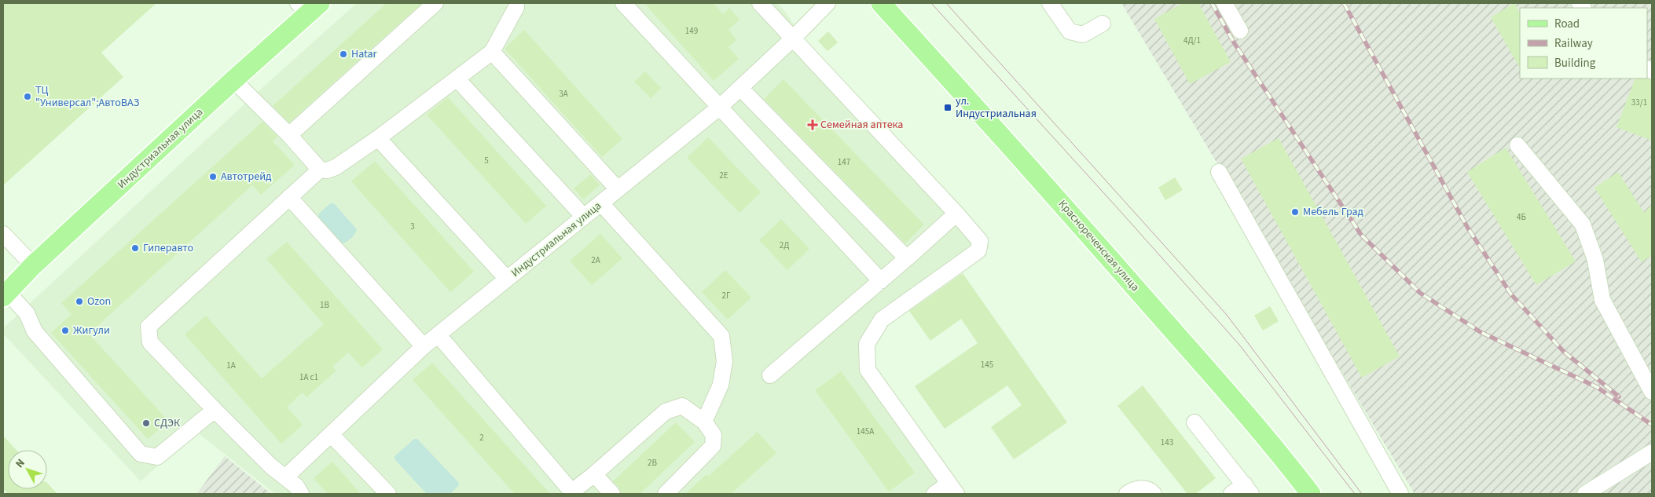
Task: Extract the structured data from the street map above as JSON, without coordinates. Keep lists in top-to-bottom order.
{
  "streets": {
    "main road": ["Индустриальная улица", "Краснореченская улица"]
  },
  "places": {
    "other": [
      "Hatar",
      "ТЦ \"Универсал\";АвтоВАЗ",
      "Автотрейд",
      "Мебель Град",
      "Гиперавто",
      "Ozon",
      "Жигули",
      "СДЭК"
    ],
    "transit": ["ул. Индустриальная"],
    "health": ["Семейная аптека"]
  },
  "house_numbers": [
    "149",
    "4Д/1",
    "3А",
    "33/1",
    "5",
    "147",
    "2Е",
    "4Б",
    "3",
    "2Д",
    "2А",
    "2Г",
    "1В",
    "145",
    "1А",
    "1А с1",
    "145А",
    "2",
    "143",
    "2В"
  ],
  "legend": ["Road", "Railway", "Building"],
  "north": "top left"
}
